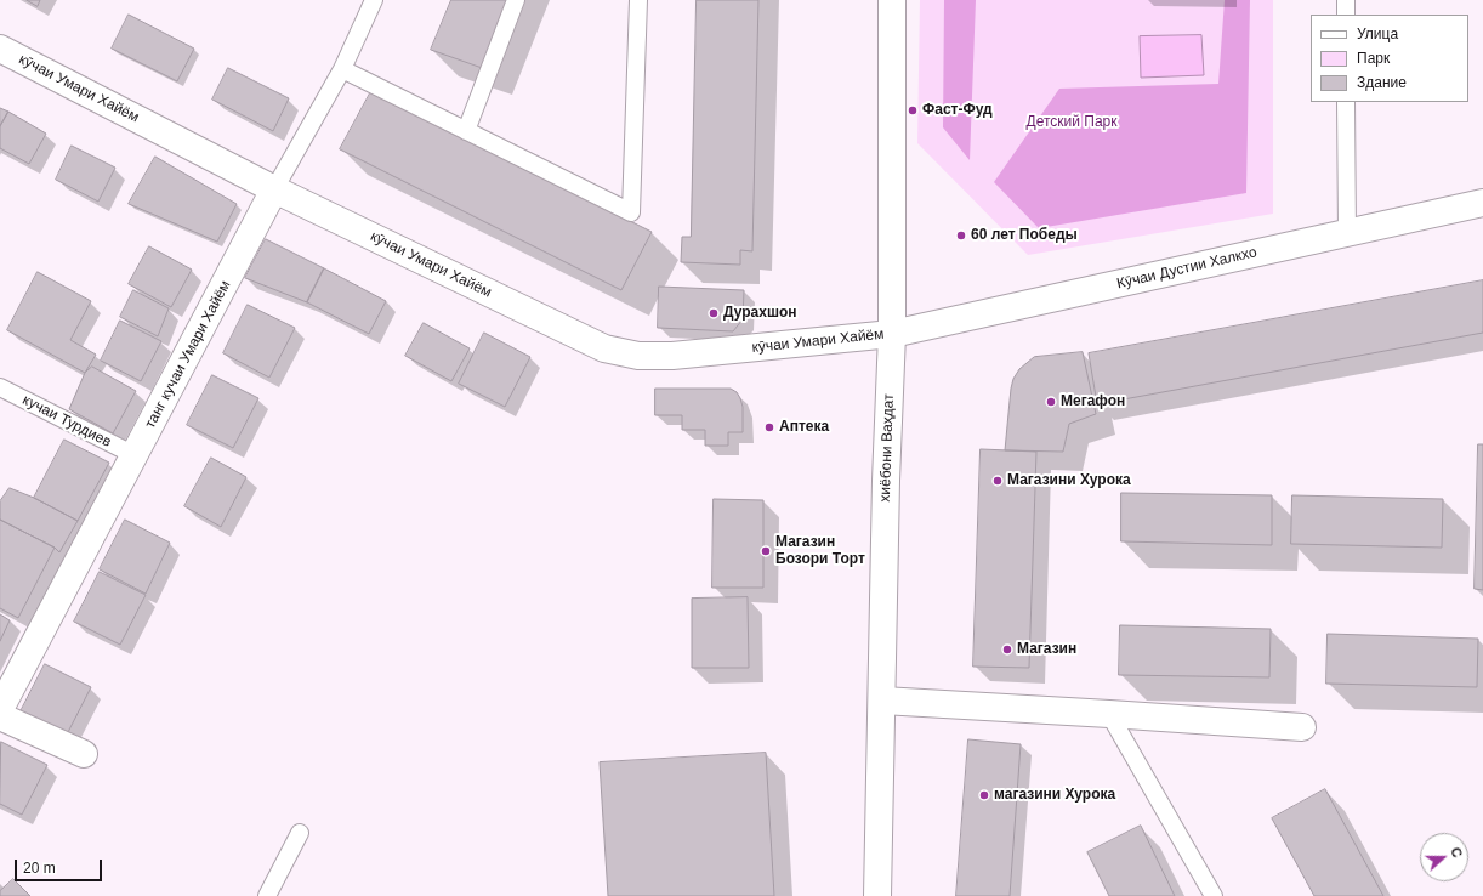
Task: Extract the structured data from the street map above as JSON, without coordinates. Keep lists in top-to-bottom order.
{
  "streets": {
    "street": [
      "кӯчаи Умари Хайём",
      "Кӯчаи Дустии Халкхо",
      "танг кучаи Умари Хайём",
      "хиёбони Ваҳдат"
    ],
    "lane": ["кучаи Турдиев"]
  },
  "crossings": [
    ["кӯчаи Умари Хайём", "Кӯчаи Дустии Халкхо"],
    ["кӯчаи Умари Хайём", "танг кучаи Умари Хайём"],
    ["кӯчаи Умари Хайём", "хиёбони Ваҳдат"],
    ["Кӯчаи Дустии Халкхо", "хиёбони Ваҳдат"],
    ["танг кучаи Умари Хайём", "кучаи Турдиев"]
  ],
  "parks": ["Детский Парк"],
  "places": [
    "Фаст-Фуд",
    "60 лет Победы",
    "Дурахшон",
    "Мегафон",
    "Аптека",
    "Магазини Хурока",
    "Магазин Бозори Торт",
    "Магазин",
    "магазини Хурока"
  ],
  "legend": ["Улица", "Парк", "Здание"],
  "scale_bar": "20 m",
  "north": "right"
}
